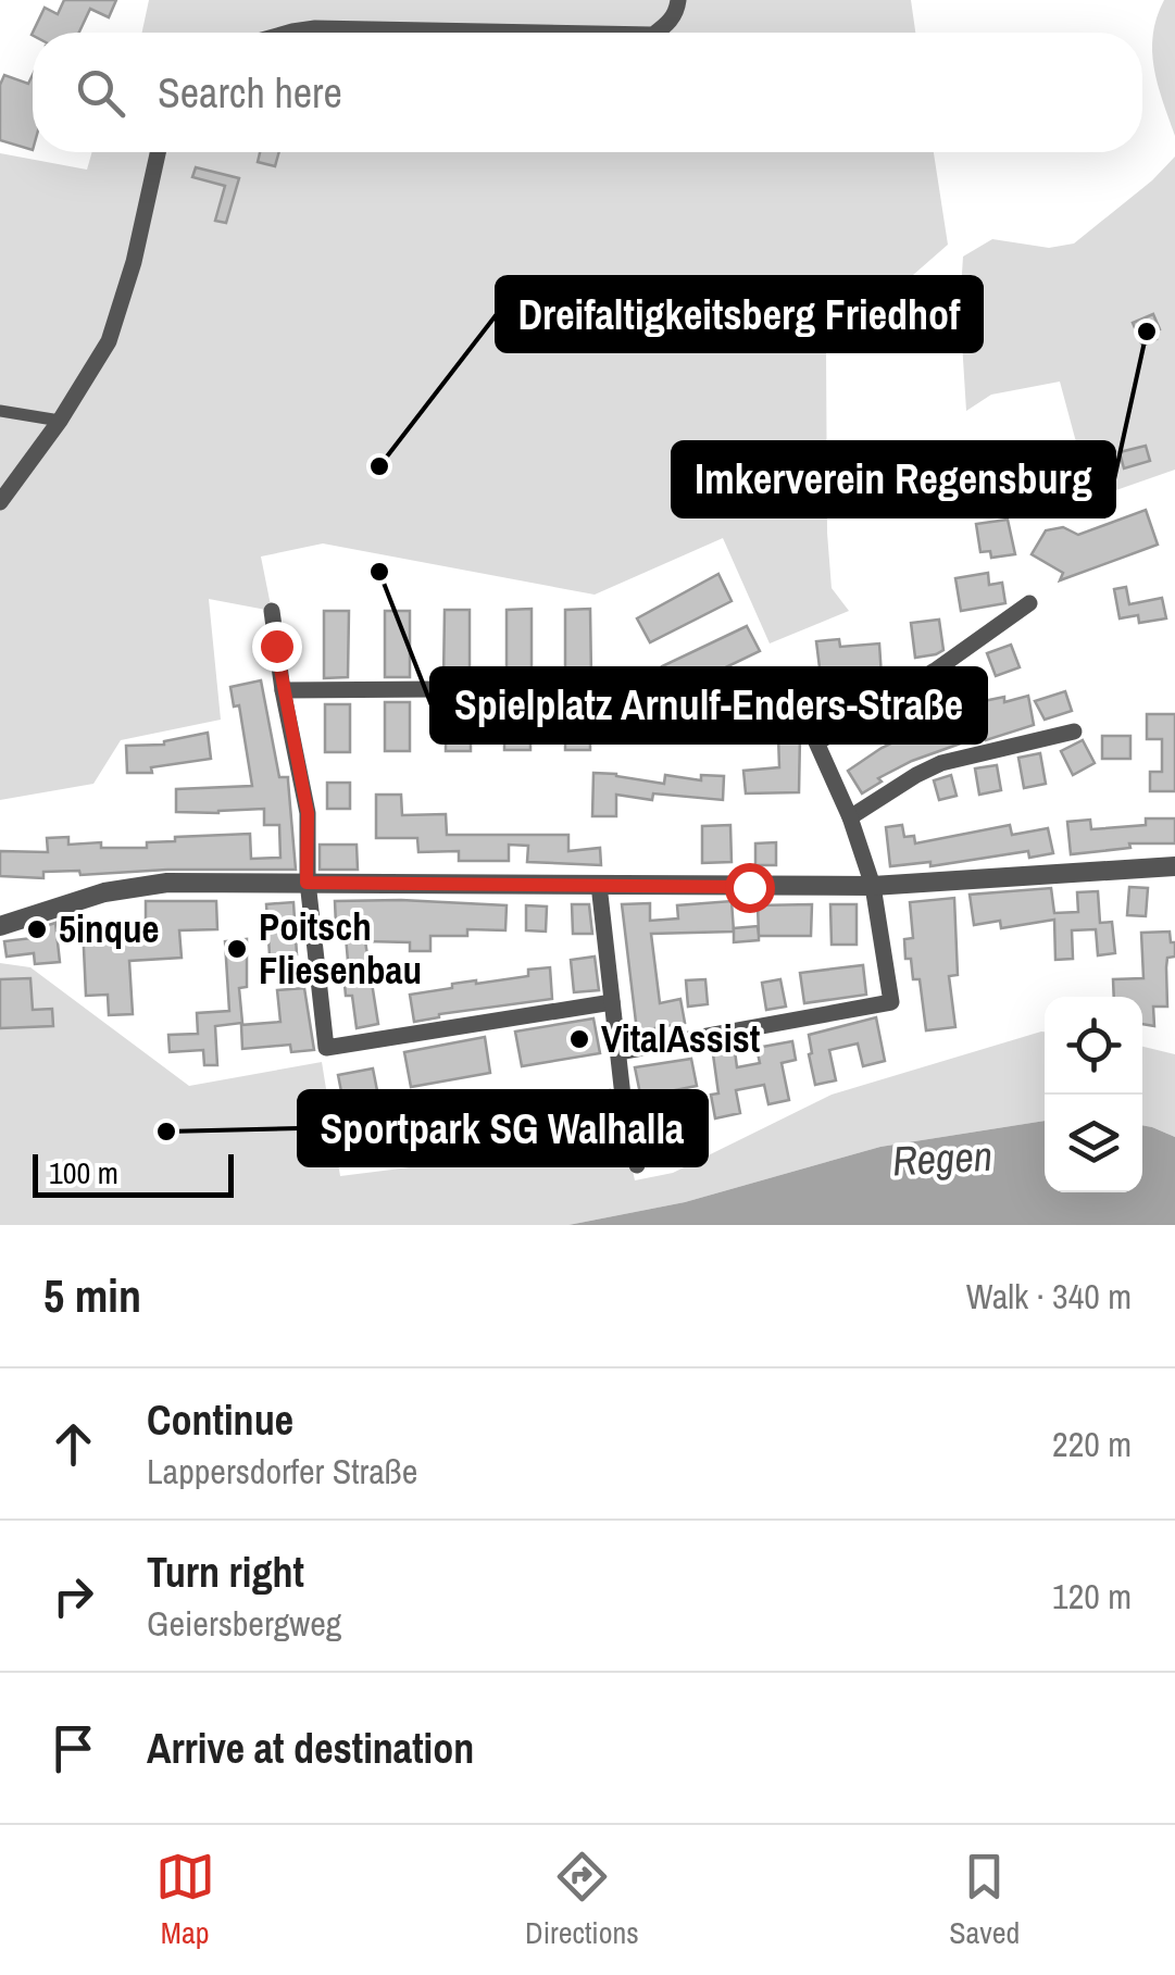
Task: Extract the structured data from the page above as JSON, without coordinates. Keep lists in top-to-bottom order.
{
  "water": ["Regen"],
  "places": [
    "Imkerverein Regensburg",
    "Dreifaltigkeitsberg Friedhof",
    "Spielplatz Arnulf-Enders-Straße",
    "5inque",
    "Poitsch Fliesenbau",
    "VitalAssist",
    "Sportpark SG Walhalla"
  ],
  "scale_bar": "100 m",
  "page": {
    "search": "Search here",
    "scale": "100 m",
    "heading": ["5 min", "Walk · 340 m"],
    "list": [
      ["Continue", "Lappersdorfer Straße", "220 m"],
      ["Turn right", "Geiersbergweg", "120 m"],
      "Arrive at destination"
    ],
    "nav": ["Map", "Directions", "Saved"]
  }
}
